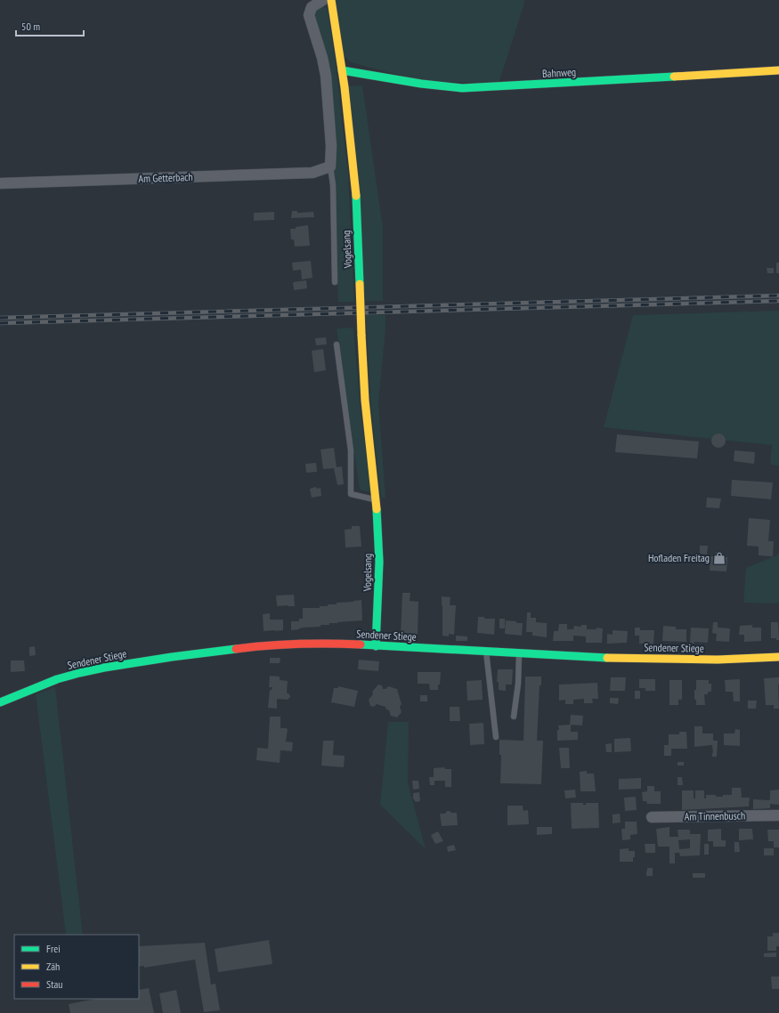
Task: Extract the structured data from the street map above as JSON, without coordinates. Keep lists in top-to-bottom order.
{
  "streets": {
    "street": [
      "Bahnweg",
      "Am Getterbach",
      "Vogelsang",
      "Sendener Stiege",
      "Am Tinnenbusch"
    ]
  },
  "crossings": [
    ["Bahnweg", "Vogelsang"],
    ["Vogelsang", "Sendener Stiege"]
  ],
  "places": {
    "shop": ["Hofladen Freitag"]
  },
  "legend": ["Frei", "Zäh", "Stau"],
  "scale_bar": "50 m"
}
